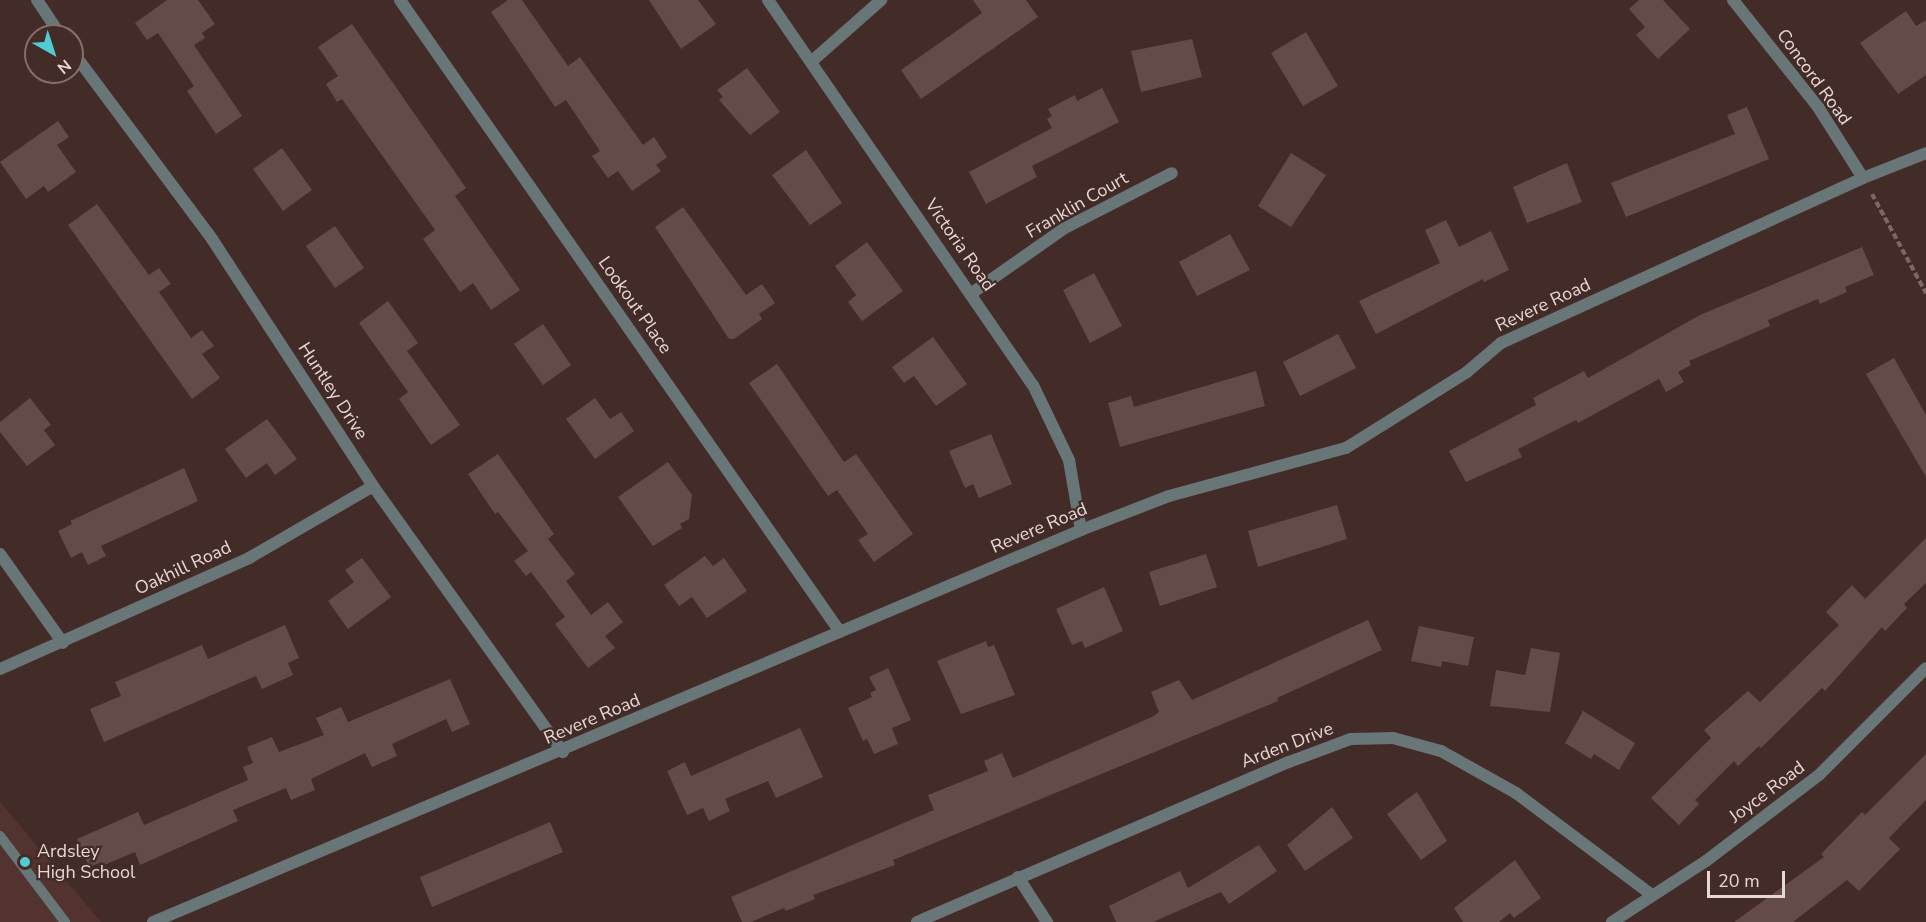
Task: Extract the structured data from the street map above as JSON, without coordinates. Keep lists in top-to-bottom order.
{
  "streets": {
    "street": [
      "Concord Road",
      "Franklin Court",
      "Victoria Road",
      "Lookout Place",
      "Revere Road",
      "Huntley Drive",
      "Oakhill Road",
      "Arden Drive",
      "Joyce Road"
    ]
  },
  "crossings": [
    ["Concord Road", "Revere Road"],
    ["Franklin Court", "Victoria Road"],
    ["Victoria Road", "Revere Road"],
    ["Lookout Place", "Revere Road"],
    ["Revere Road", "Huntley Drive"],
    ["Huntley Drive", "Oakhill Road"],
    ["Arden Drive", "Joyce Road"]
  ],
  "places": ["Ardsley High School"],
  "scale_bar": "20 m",
  "north": "bottom right"
}
